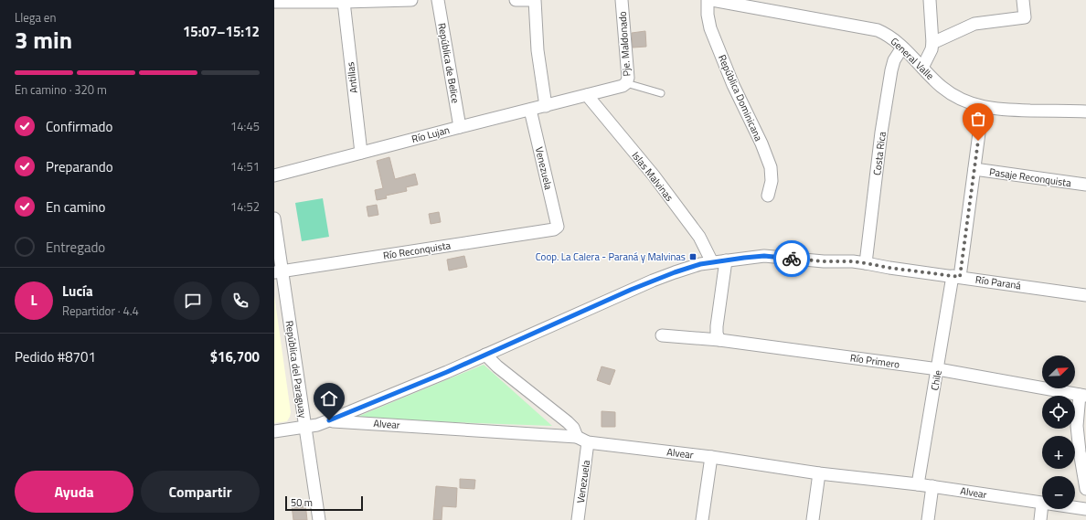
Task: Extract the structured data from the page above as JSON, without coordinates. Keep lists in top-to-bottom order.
{
  "streets": {
    "street": [
      "Pje. Maldonado",
      "General Valle",
      "República de Belice",
      "Antillas",
      "República Dominicana",
      "Río Lujan",
      "Costa Rica",
      "Venezuela",
      "Islas Malvinas",
      "Pasaje Reconquista",
      "Río Reconquista",
      "Río Paraná",
      "Río Primero",
      "República del Paraguay",
      "Chile",
      "Alvear"
    ]
  },
  "crossings": [
    ["Pje. Maldonado", "Río Lujan"],
    ["General Valle", "Costa Rica"],
    ["General Valle", "Chile"],
    ["República de Belice", "Río Lujan"],
    ["Antillas", "Río Lujan"],
    ["Río Lujan", "Venezuela"],
    ["Río Lujan", "Islas Malvinas"],
    ["Costa Rica", "Río Paraná"],
    ["Venezuela", "Río Reconquista"],
    ["Venezuela", "Alvear"],
    ["Islas Malvinas", "Río Paraná"],
    ["Pasaje Reconquista", "Chile"],
    ["Río Reconquista", "República del Paraguay"],
    ["Río Paraná", "Chile"],
    ["Río Paraná", "Alvear"],
    ["Río Primero", "Chile"],
    ["República del Paraguay", "Alvear"],
    ["Chile", "Alvear"]
  ],
  "places": {
    "transit": ["Coop. La Calera - Paraná y Malvinas"]
  },
  "scale_bar": "50 m",
  "north": "top right",
  "page": {
    "heading": ["3 min", "Llega en", "15:07–15:12"],
    "panel": [
      "Lucía",
      "Repartidor · 4.4",
      "Pedido #8701",
      "$16,700"
    ],
    "bar": "En camino · 320 m",
    "list": [
      ["Confirmado", "14:45"],
      ["Preparando", "14:51"],
      ["En camino", "14:52"],
      "Entregado"
    ],
    "round": "L",
    "map_buttons": ["+", "−"],
    "buttons": ["Ayuda", "Compartir"],
    "scale": "50 m"
  }
}
